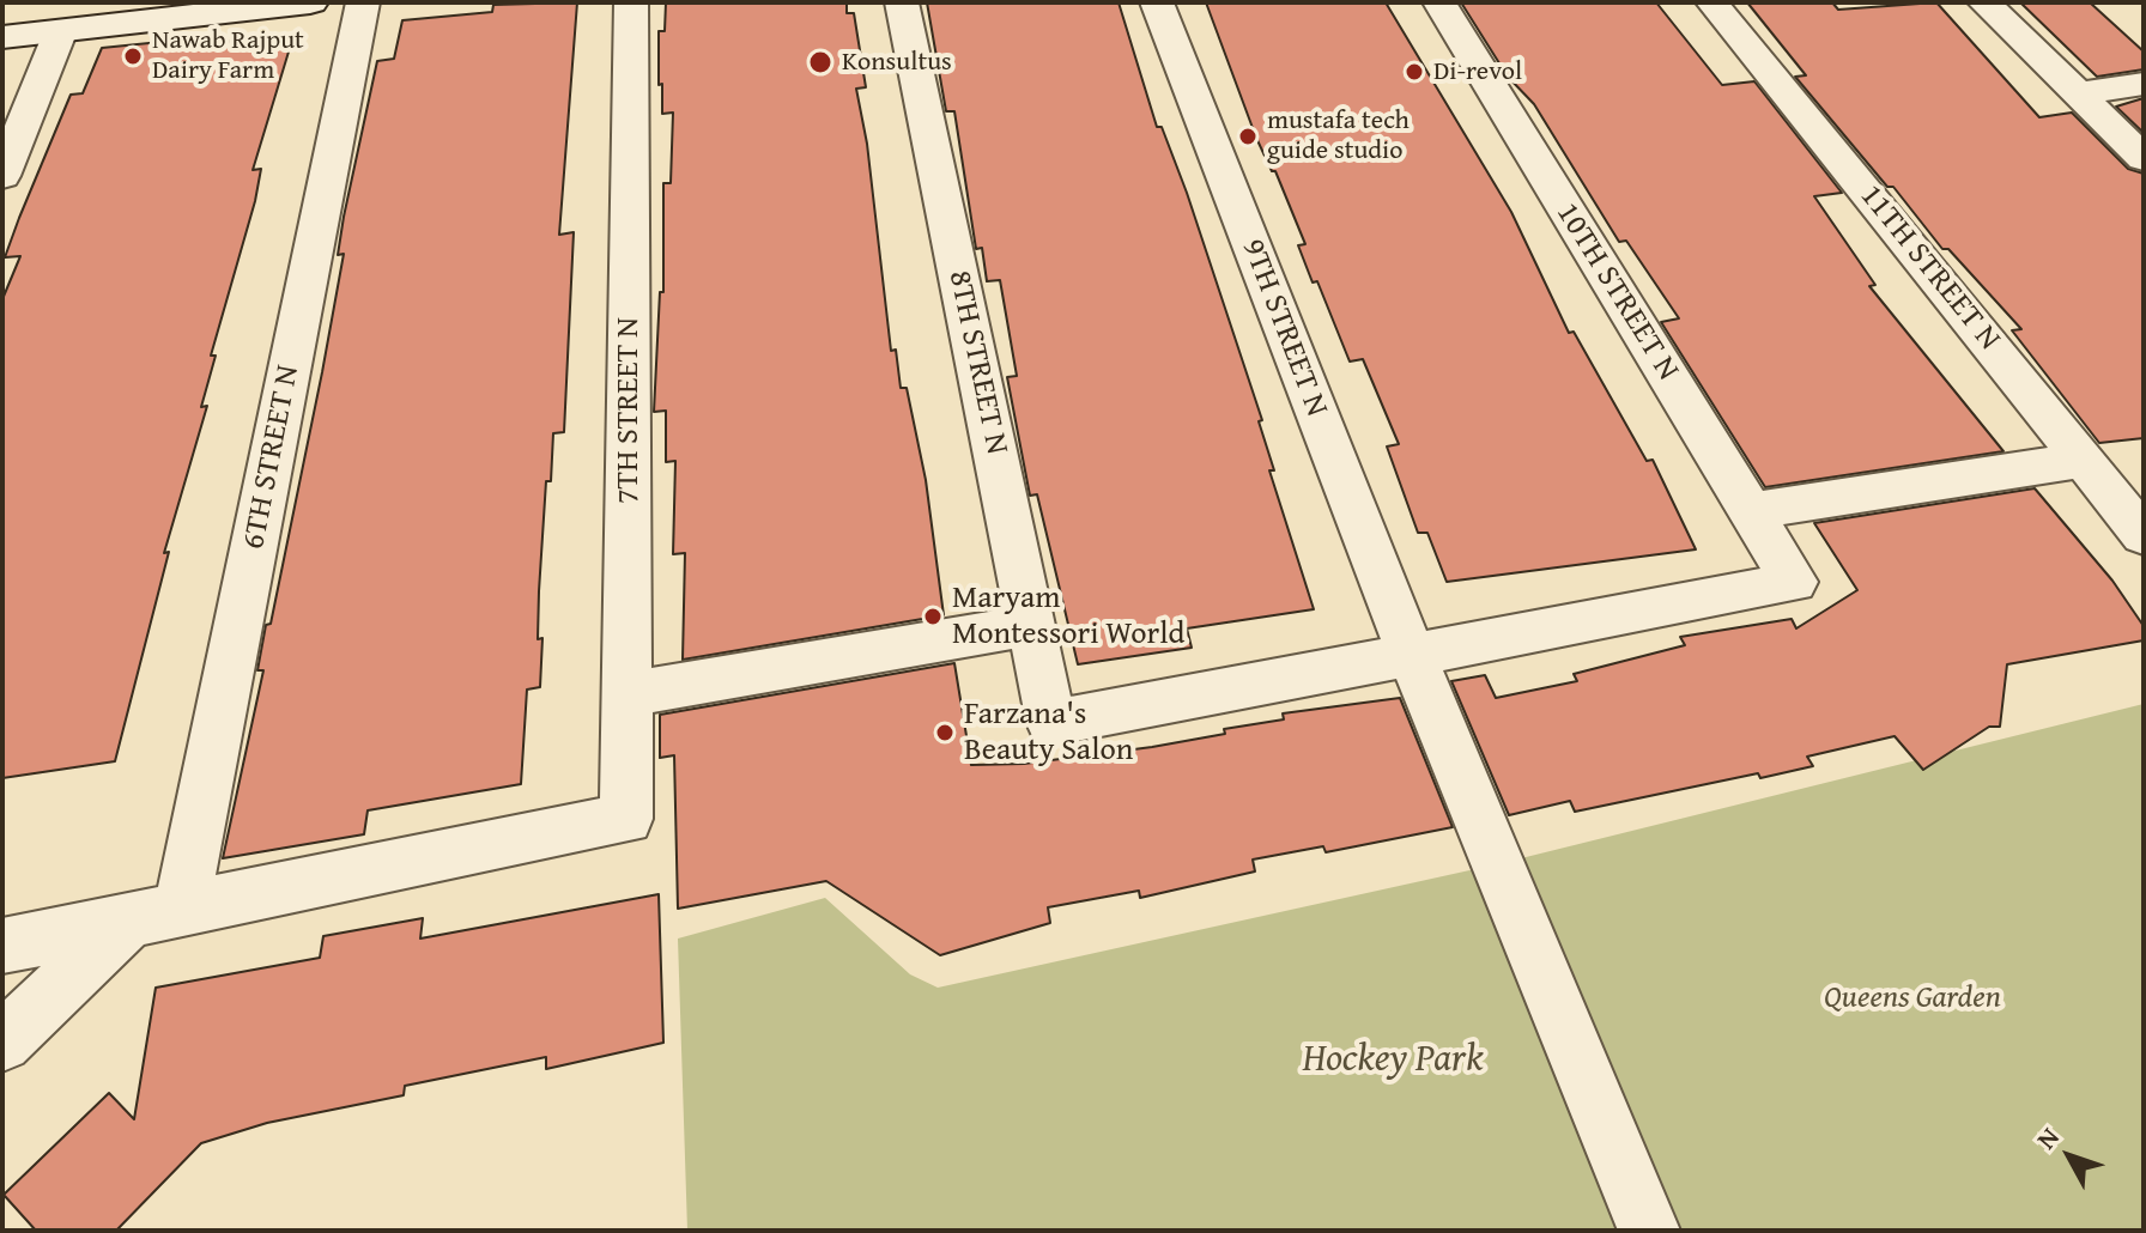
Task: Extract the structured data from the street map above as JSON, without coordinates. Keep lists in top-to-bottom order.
{
  "streets": {
    "street": [
      "11TH STREET N",
      "10TH STREET N",
      "9TH STREET N",
      "8TH STREET N",
      "7TH STREET N",
      "6TH STREET N"
    ]
  },
  "crossings": [
    ["10TH STREET N", "9TH STREET N"],
    ["10TH STREET N", "8TH STREET N"],
    ["9TH STREET N", "8TH STREET N"],
    ["7TH STREET N", "6TH STREET N"]
  ],
  "parks": ["Queens Garden", "Hockey Park"],
  "places": [
    "Nawab Rajput Dairy Farm",
    "Konsultus",
    "Di-revol",
    "mustafa tech guide studio",
    "Maryam Montessori World",
    "Farzana's Beauty Salon"
  ],
  "north": "top left"
}
